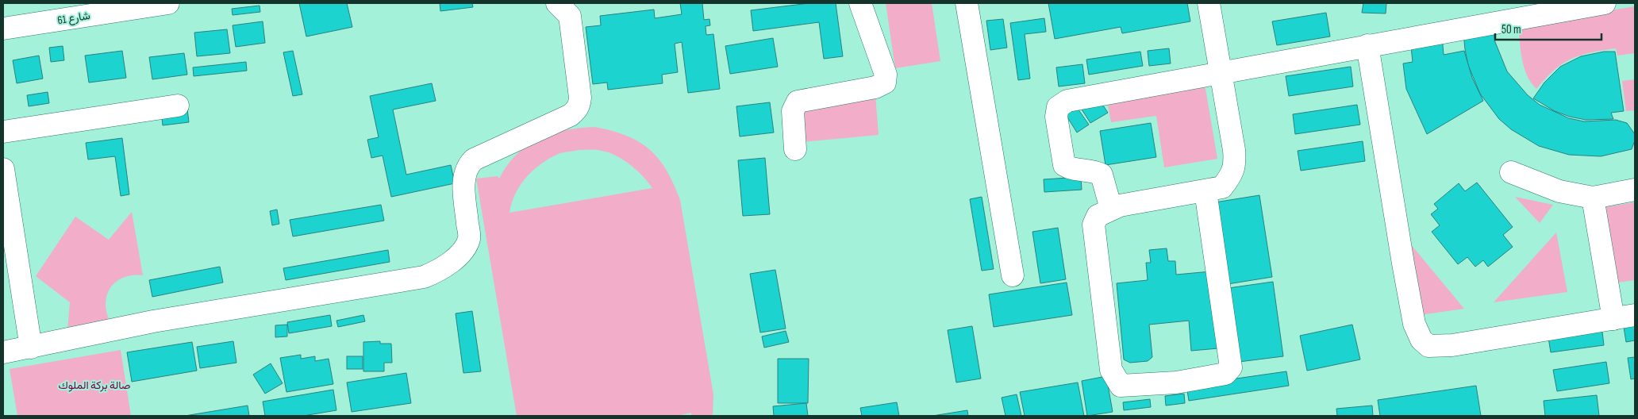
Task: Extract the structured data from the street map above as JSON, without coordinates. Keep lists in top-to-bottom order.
{
  "streets": {
    "street": ["شارع 61"]
  },
  "parks": ["صالة بركة الملوك"],
  "scale_bar": "50 m"
}
